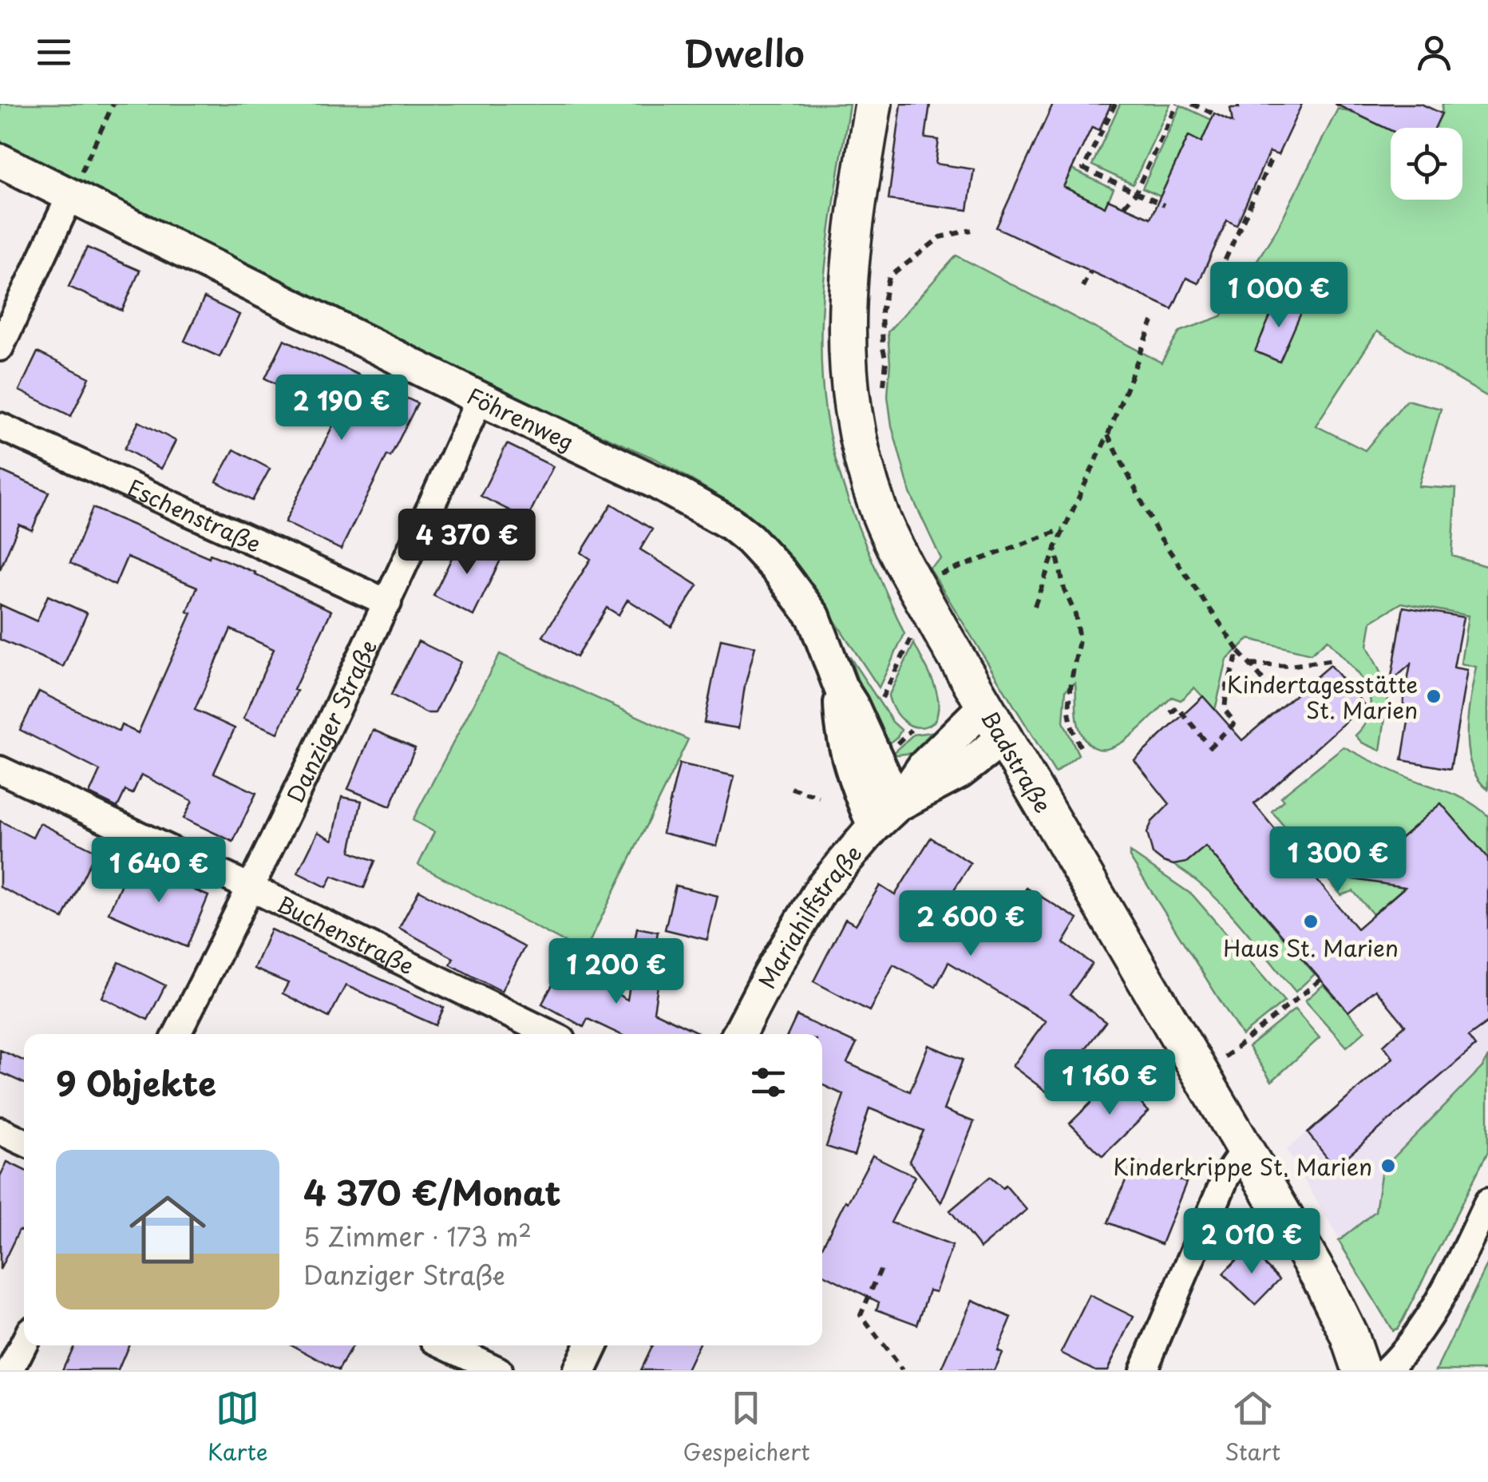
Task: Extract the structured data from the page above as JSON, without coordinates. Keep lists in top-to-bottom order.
{
  "streets": {
    "main road": ["Badstraße"],
    "street": [
      "Föhrenweg",
      "Eschenstraße",
      "Danziger Straße",
      "Mariahilfstraße",
      "Buchenstraße"
    ]
  },
  "crossings": [
    ["Föhrenweg", "Danziger Straße"],
    ["Föhrenweg", "Mariahilfstraße"],
    ["Eschenstraße", "Danziger Straße"],
    ["Danziger Straße", "Buchenstraße"],
    ["Badstraße", "Mariahilfstraße"]
  ],
  "places": ["Kindertagesstätte St. Marien", "Haus St. Marien", "Kinderkrippe St. Marien"],
  "page": {
    "header": "Dwello",
    "price": [
      "1 000 €",
      "2 190 €",
      "4 370 €",
      "1 300 €",
      "1 640 €",
      "2 600 €",
      "1 200 €",
      "1 160 €",
      "2 010 €"
    ],
    "heading": "9 Objekte",
    "list": [
      {
        "name": "4 370 €/Monat",
        "note": "5 Zimmer · 173 m² · Danziger Straße"
      }
    ],
    "tabs": ["Karte", "Gespeichert", "Start"]
  }
}
